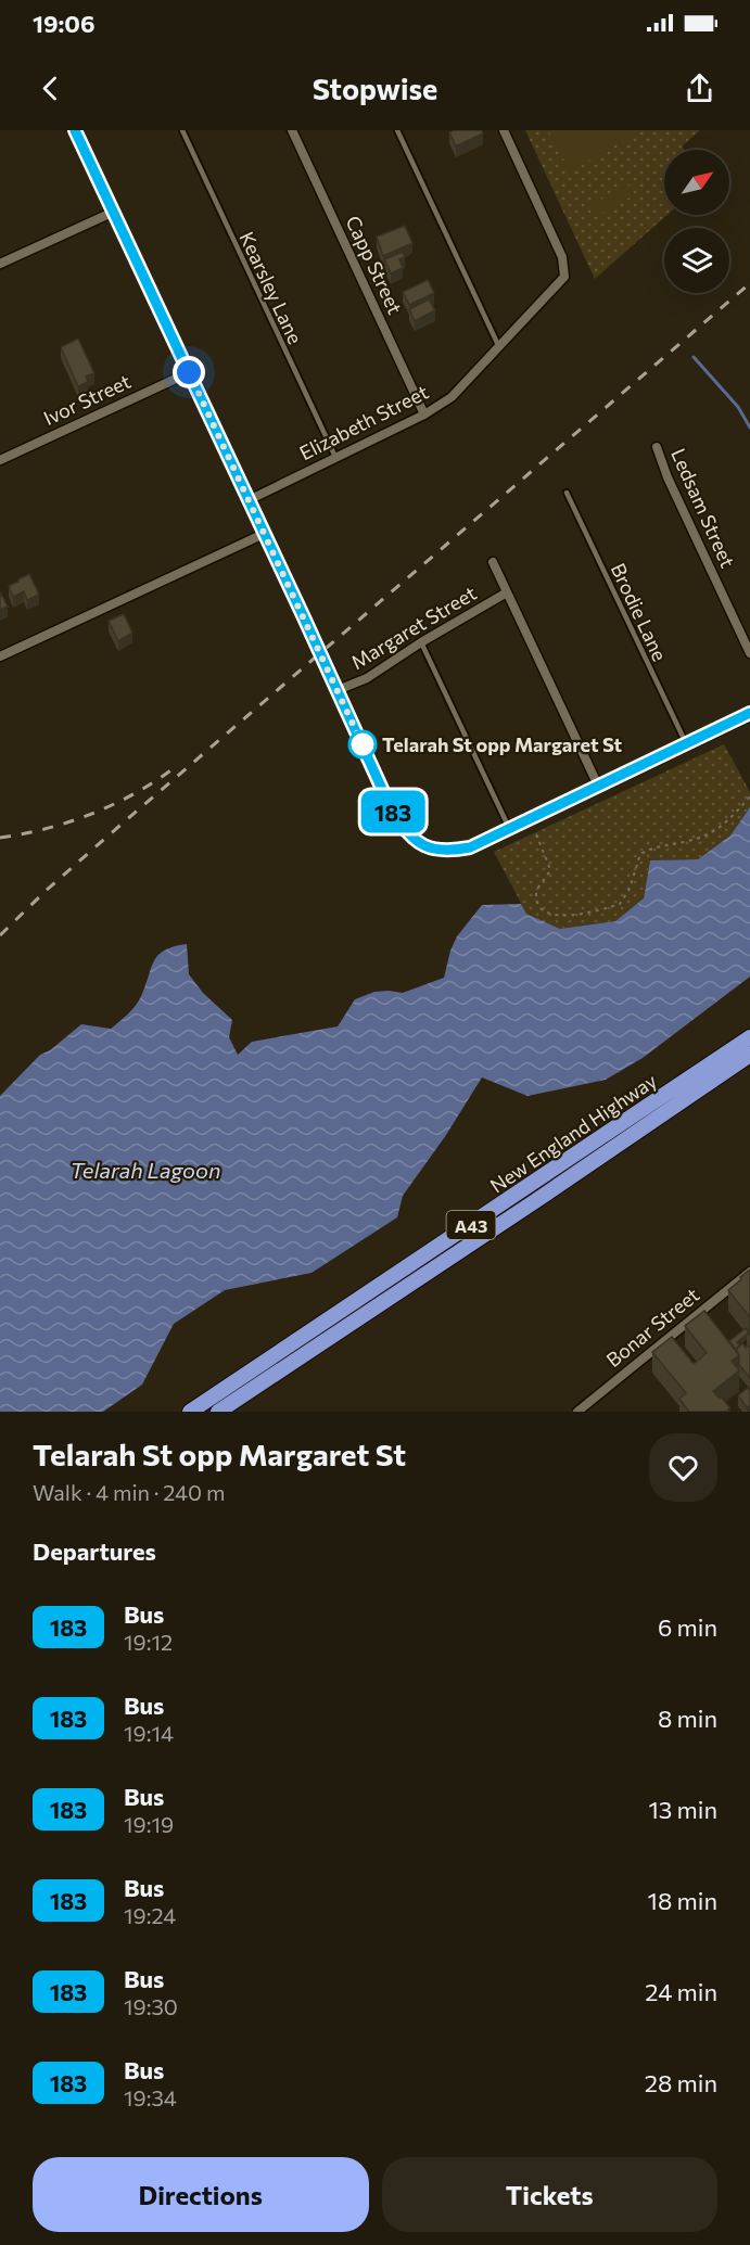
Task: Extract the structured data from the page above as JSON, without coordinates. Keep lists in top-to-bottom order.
{
  "streets": {
    "highway": ["New England Highway", "A43"],
    "street": [
      "Capp Street",
      "Ivor Street",
      "Elizabeth Street",
      "Ledsam Street",
      "Margaret Street",
      "Bonar Street"
    ],
    "lane": ["Kearsley Lane", "Brodie Lane"]
  },
  "crossings": [
    ["Capp Street", "Elizabeth Street"],
    ["Kearsley Lane", "Elizabeth Street"]
  ],
  "water": ["Telarah Lagoon"],
  "places": ["Telarah St opp Margaret St"],
  "lines": ["bus line 183"],
  "north": "top right",
  "page": {
    "status": "19:06",
    "header": "Stopwise",
    "on_map": "183",
    "heading": [
      ["Telarah St opp Margaret St", "Walk · 4 min · 240 m"],
      "Departures"
    ],
    "list": [
      {
        "mark": "183",
        "name": "Bus",
        "note": "19:12",
        "value": "6 min"
      },
      {
        "mark": "183",
        "name": "Bus",
        "note": "19:14",
        "value": "8 min"
      },
      {
        "mark": "183",
        "name": "Bus",
        "note": "19:19",
        "value": "13 min"
      },
      {
        "mark": "183",
        "name": "Bus",
        "note": "19:24",
        "value": "18 min"
      },
      {
        "mark": "183",
        "name": "Bus",
        "note": "19:30",
        "value": "24 min"
      },
      {
        "mark": "183",
        "name": "Bus",
        "note": "19:34",
        "value": "28 min"
      }
    ],
    "buttons": ["Directions", "Tickets"]
  }
}
